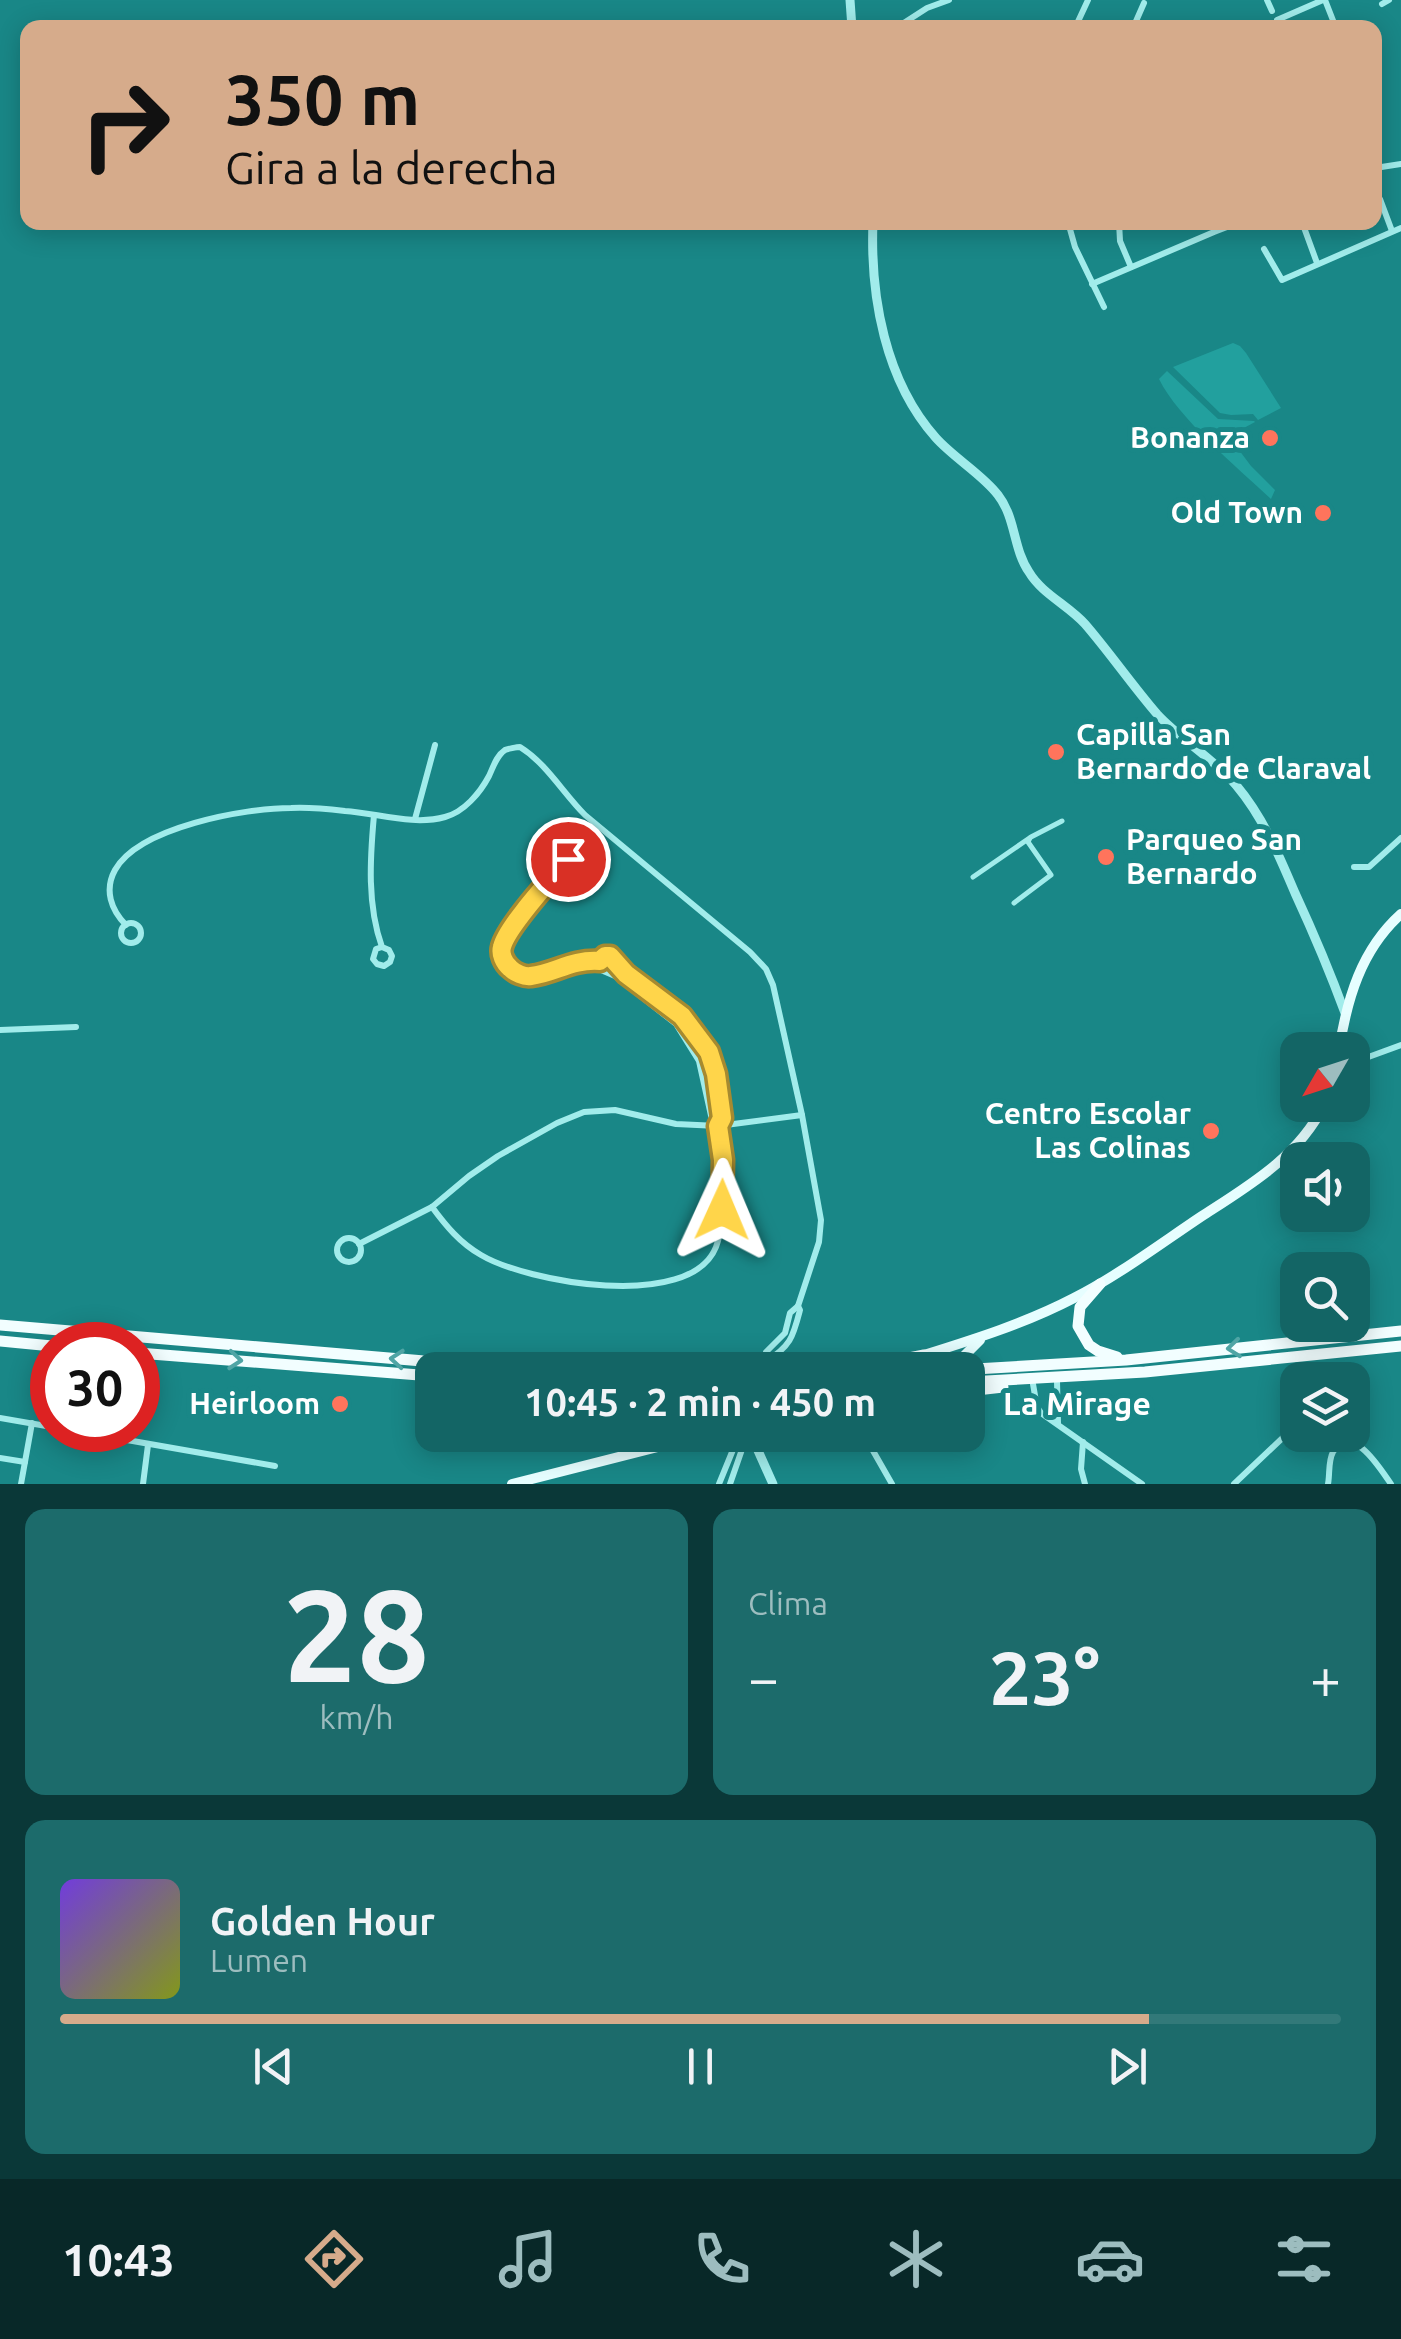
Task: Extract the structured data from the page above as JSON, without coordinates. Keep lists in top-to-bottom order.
{
  "districts": ["La Mirage"],
  "places": [
    "Bonanza",
    "Old Town",
    "Capilla San Bernardo de Claraval",
    "Parqueo San Bernardo",
    "Centro Escolar Las Colinas",
    "Heirloom"
  ],
  "north": "bottom left",
  "page": {
    "turn": ["350 m", "Gira a la derecha"],
    "limit": "30",
    "trip": "10:45 · 2 min · 450 m",
    "tile": [
      ["28", "km/h"],
      "Clima"
    ],
    "heat": ["−", "23°", "+"],
    "song": ["Golden Hour", "Lumen"],
    "tabs": "10:43"
  }
}
